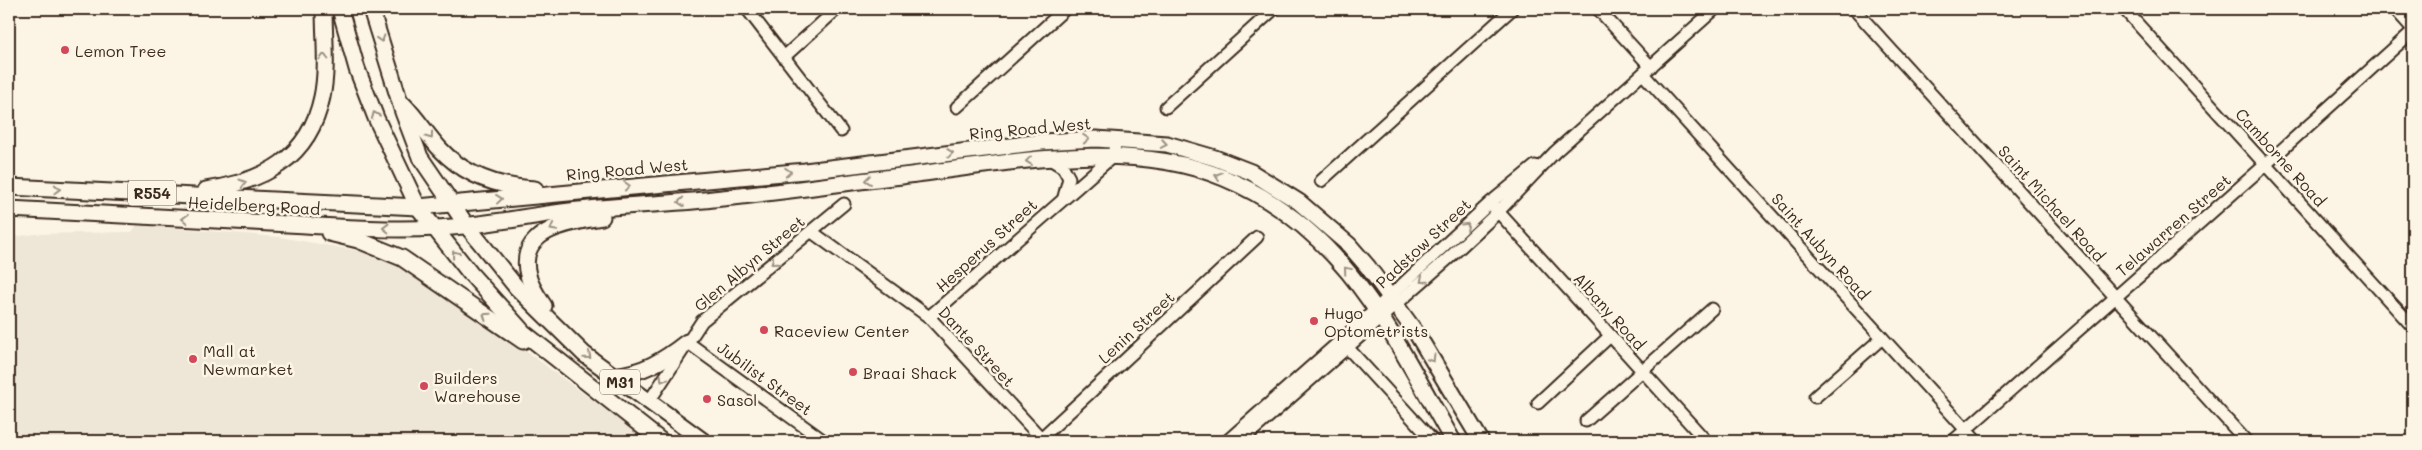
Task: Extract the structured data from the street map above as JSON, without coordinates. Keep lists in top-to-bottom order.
{
  "streets": {
    "main road": [
      "Ring Road West",
      "R554",
      "Heidelberg Road",
      "M31"
    ],
    "street": [
      "Camborne Road",
      "Saint Michael Road",
      "Telawarren Street",
      "Padstow Street",
      "Hesperus Street",
      "Saint Aubyn Road",
      "Glen Albyn Street",
      "Albany Road",
      "Lenin Street",
      "Dante Street",
      "Jubilist Street"
    ]
  },
  "crossings": [
    ["Ring Road West", "Heidelberg Road"],
    ["Ring Road West", "Padstow Street"],
    ["Ring Road West", "Hesperus Street"],
    ["Ring Road West", "M31"],
    ["Camborne Road", "Telawarren Street"],
    ["Saint Michael Road", "Telawarren Street"],
    ["Heidelberg Road", "M31"],
    ["Telawarren Street", "Saint Aubyn Road"],
    ["Padstow Street", "Saint Aubyn Road"],
    ["Padstow Street", "Albany Road"],
    ["Hesperus Street", "Dante Street"],
    ["Glen Albyn Street", "Dante Street"],
    ["Glen Albyn Street", "Jubilist Street"],
    ["Glen Albyn Street", "M31"],
    ["Lenin Street", "Dante Street"]
  ],
  "one_way": ["Glen Albyn Street"],
  "places": [
    "Lemon Tree",
    "Hugo Optometrists",
    "Raceview Center",
    "Mall at Newmarket",
    "Braai Shack",
    "Builders Warehouse",
    "Sasol"
  ]
}
